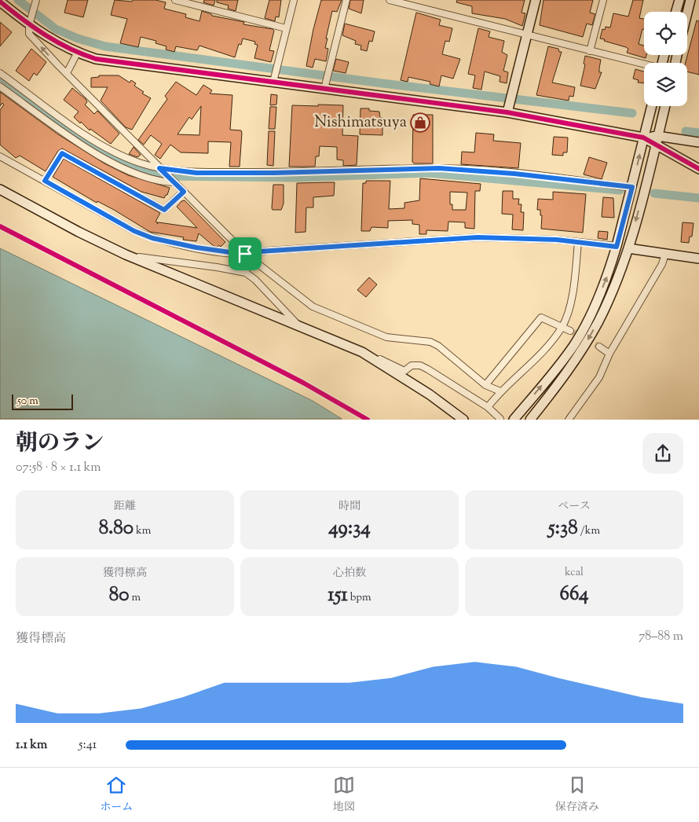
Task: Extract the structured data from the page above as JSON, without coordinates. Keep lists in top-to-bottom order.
{
  "places": {
    "shop": ["Nishimatsuya"]
  },
  "scale_bar": "50 m",
  "page": {
    "scale": "50 m",
    "heading": ["朝のラン", "07:58 · 8 × 1.1 km"],
    "stats": [
      ["距離", "8.80 km"],
      ["時間", "49:34"],
      ["ペース", "5:38 /km"],
      ["獲得標高", "80 m"],
      ["心拍数", "151 bpm"],
      ["kcal", "664"]
    ],
    "chart": ["獲得標高", "78–88 m"],
    "list": [
      {
        "name": "1.1 km",
        "note": "5:41"
      }
    ],
    "tabs": ["ホーム", "地図", "保存済み"]
  }
}
